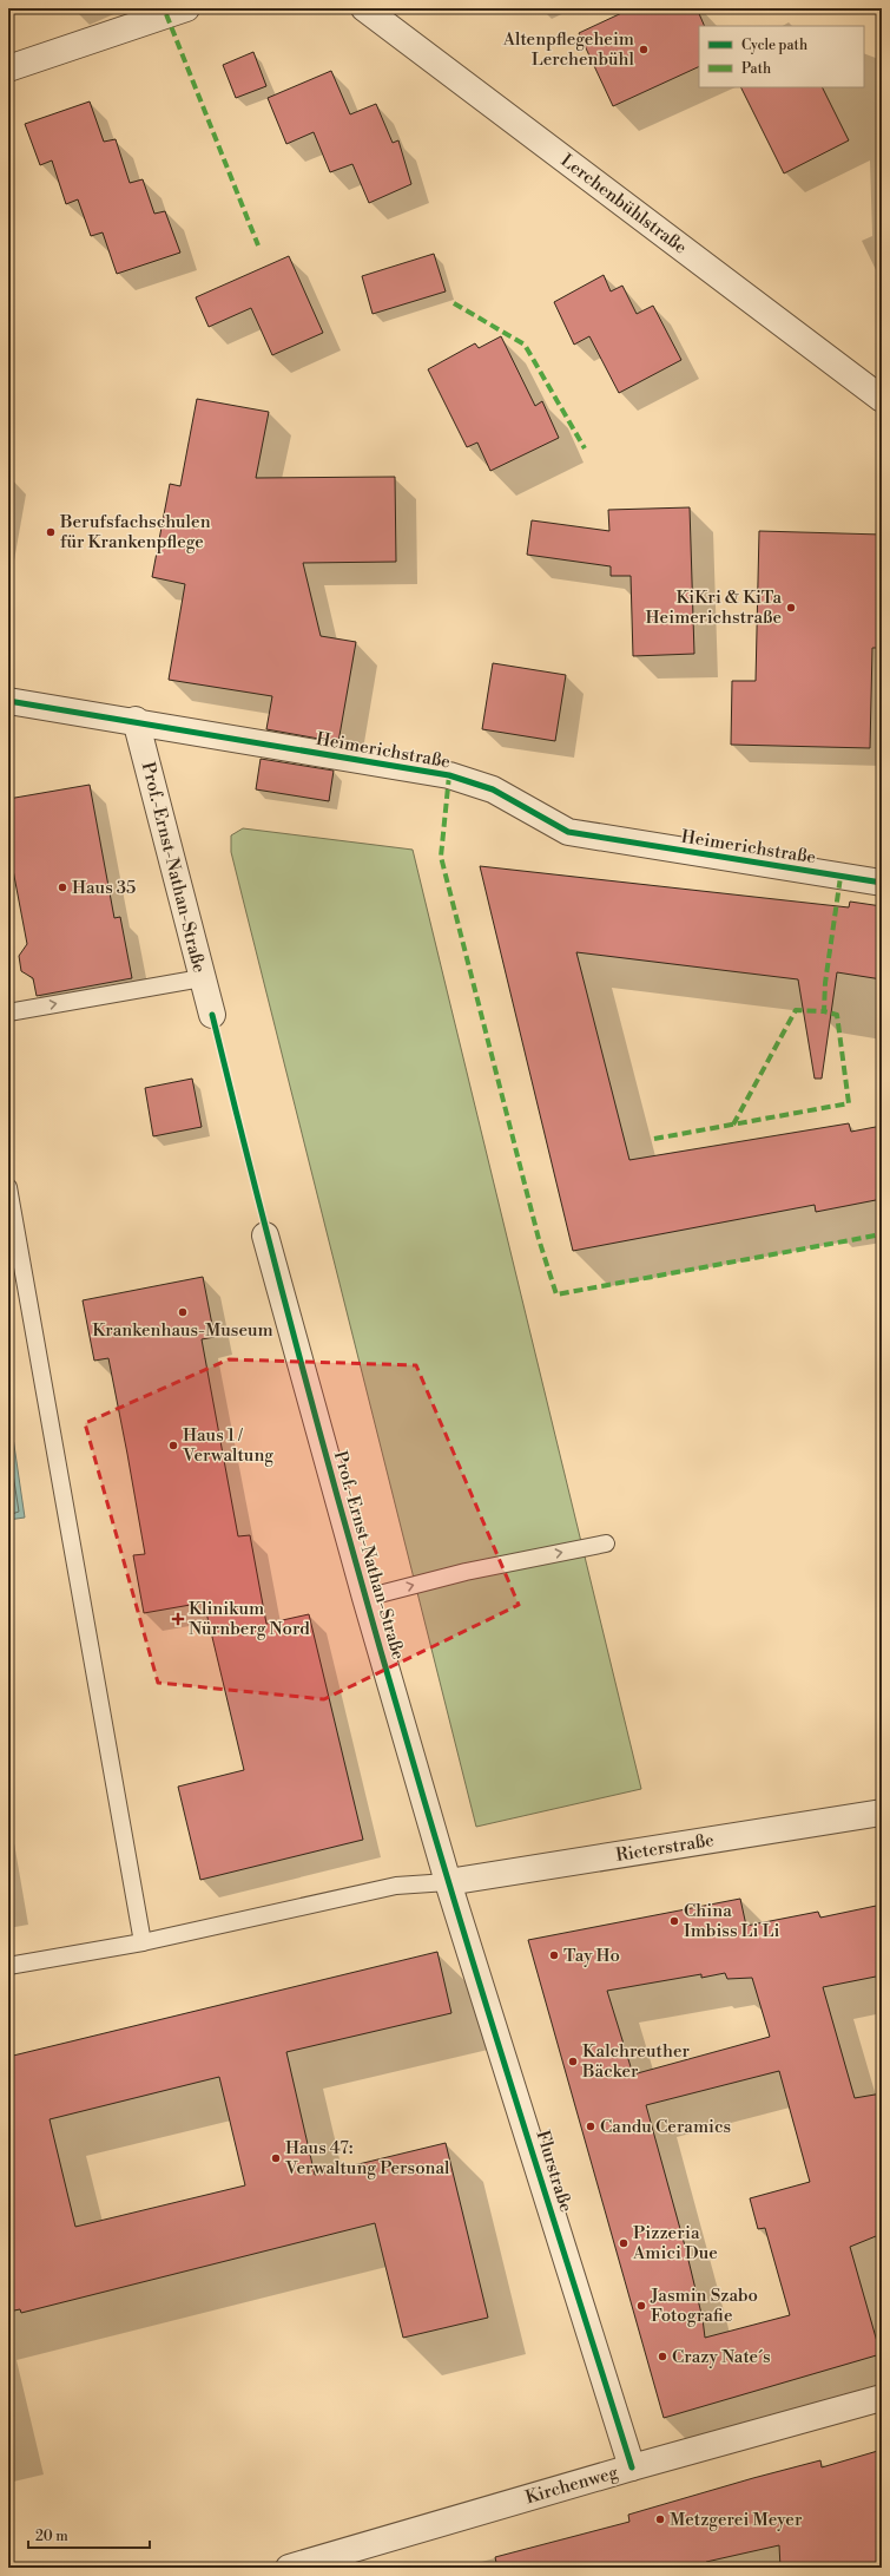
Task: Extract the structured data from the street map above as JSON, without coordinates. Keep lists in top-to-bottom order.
{
  "streets": {
    "street": [
      "Lerchenbühlstraße",
      "Heimerichstraße",
      "Prof.-Ernst-Nathan-Straße",
      "Rieterstraße",
      "Flurstraße",
      "Kirchenweg"
    ]
  },
  "crossings": [
    ["Heimerichstraße", "Prof.-Ernst-Nathan-Straße"],
    ["Prof.-Ernst-Nathan-Straße", "Rieterstraße"],
    ["Prof.-Ernst-Nathan-Straße", "Flurstraße"],
    ["Rieterstraße", "Flurstraße"],
    ["Flurstraße", "Kirchenweg"]
  ],
  "places": {
    "other": [
      "Altenpflegeheim Lerchenbühl",
      "Berufsfachschulen für Krankenpflege",
      "KiKri & KiTa Heimerichstraße",
      "Haus 35",
      "Krankenhaus-Museum",
      "Haus 1 / Verwaltung",
      "China Imbiss Li Li",
      "Tay Ho",
      "Kalchreuther Bäcker",
      "Candu Ceramics",
      "Haus 47: Verwaltung Personal",
      "Pizzeria Amici Due",
      "Jasmin Szabo Fotografie",
      "Crazy Nate´s",
      "Metzgerei Meyer"
    ],
    "health": ["Klinikum Nürnberg Nord"]
  },
  "legend": ["Cycle path", "Path"],
  "scale_bar": "20 m"
}
